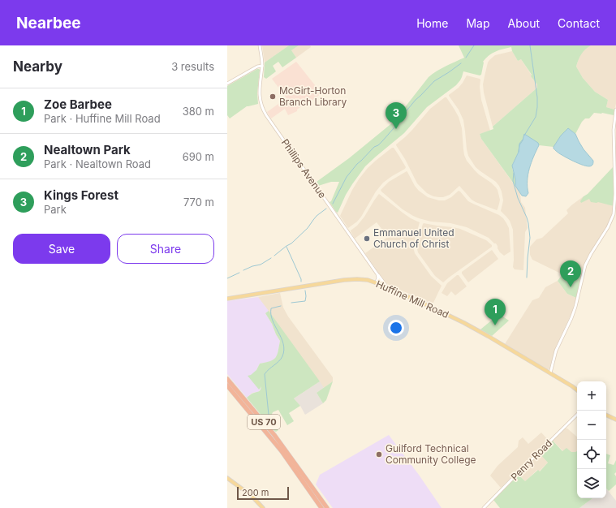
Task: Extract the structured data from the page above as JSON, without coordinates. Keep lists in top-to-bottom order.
{
  "streets": {
    "highway": ["US 70"],
    "main road": ["Huffine Mill Road"],
    "street": ["Phillips Avenue", "Penry Road"]
  },
  "crossings": [
    ["Phillips Avenue", "Huffine Mill Road"]
  ],
  "places": ["McGirt-Horton Branch Library", "Emmanuel United Church of Christ", "Guilford Technical Community College"],
  "scale_bar": "200 m",
  "page": {
    "header": "Nearbee",
    "nav": [
      "Home",
      "Map",
      "About",
      "Contact"
    ],
    "heading": ["Nearby", "3 results"],
    "list": [
      {
        "mark": "1",
        "name": "Zoe Barbee",
        "note": "Park · Huffine Mill Road",
        "value": "380 m"
      },
      {
        "mark": "2",
        "name": "Nealtown Park",
        "note": "Park · Nealtown Road",
        "value": "690 m"
      },
      {
        "mark": "3",
        "name": "Kings Forest",
        "note": "Park",
        "value": "770 m"
      }
    ],
    "pins": ["3", "2", "1"],
    "buttons": ["Save", "Share"],
    "map_buttons": ["+", "−"],
    "scale": "200 m"
  }
}
